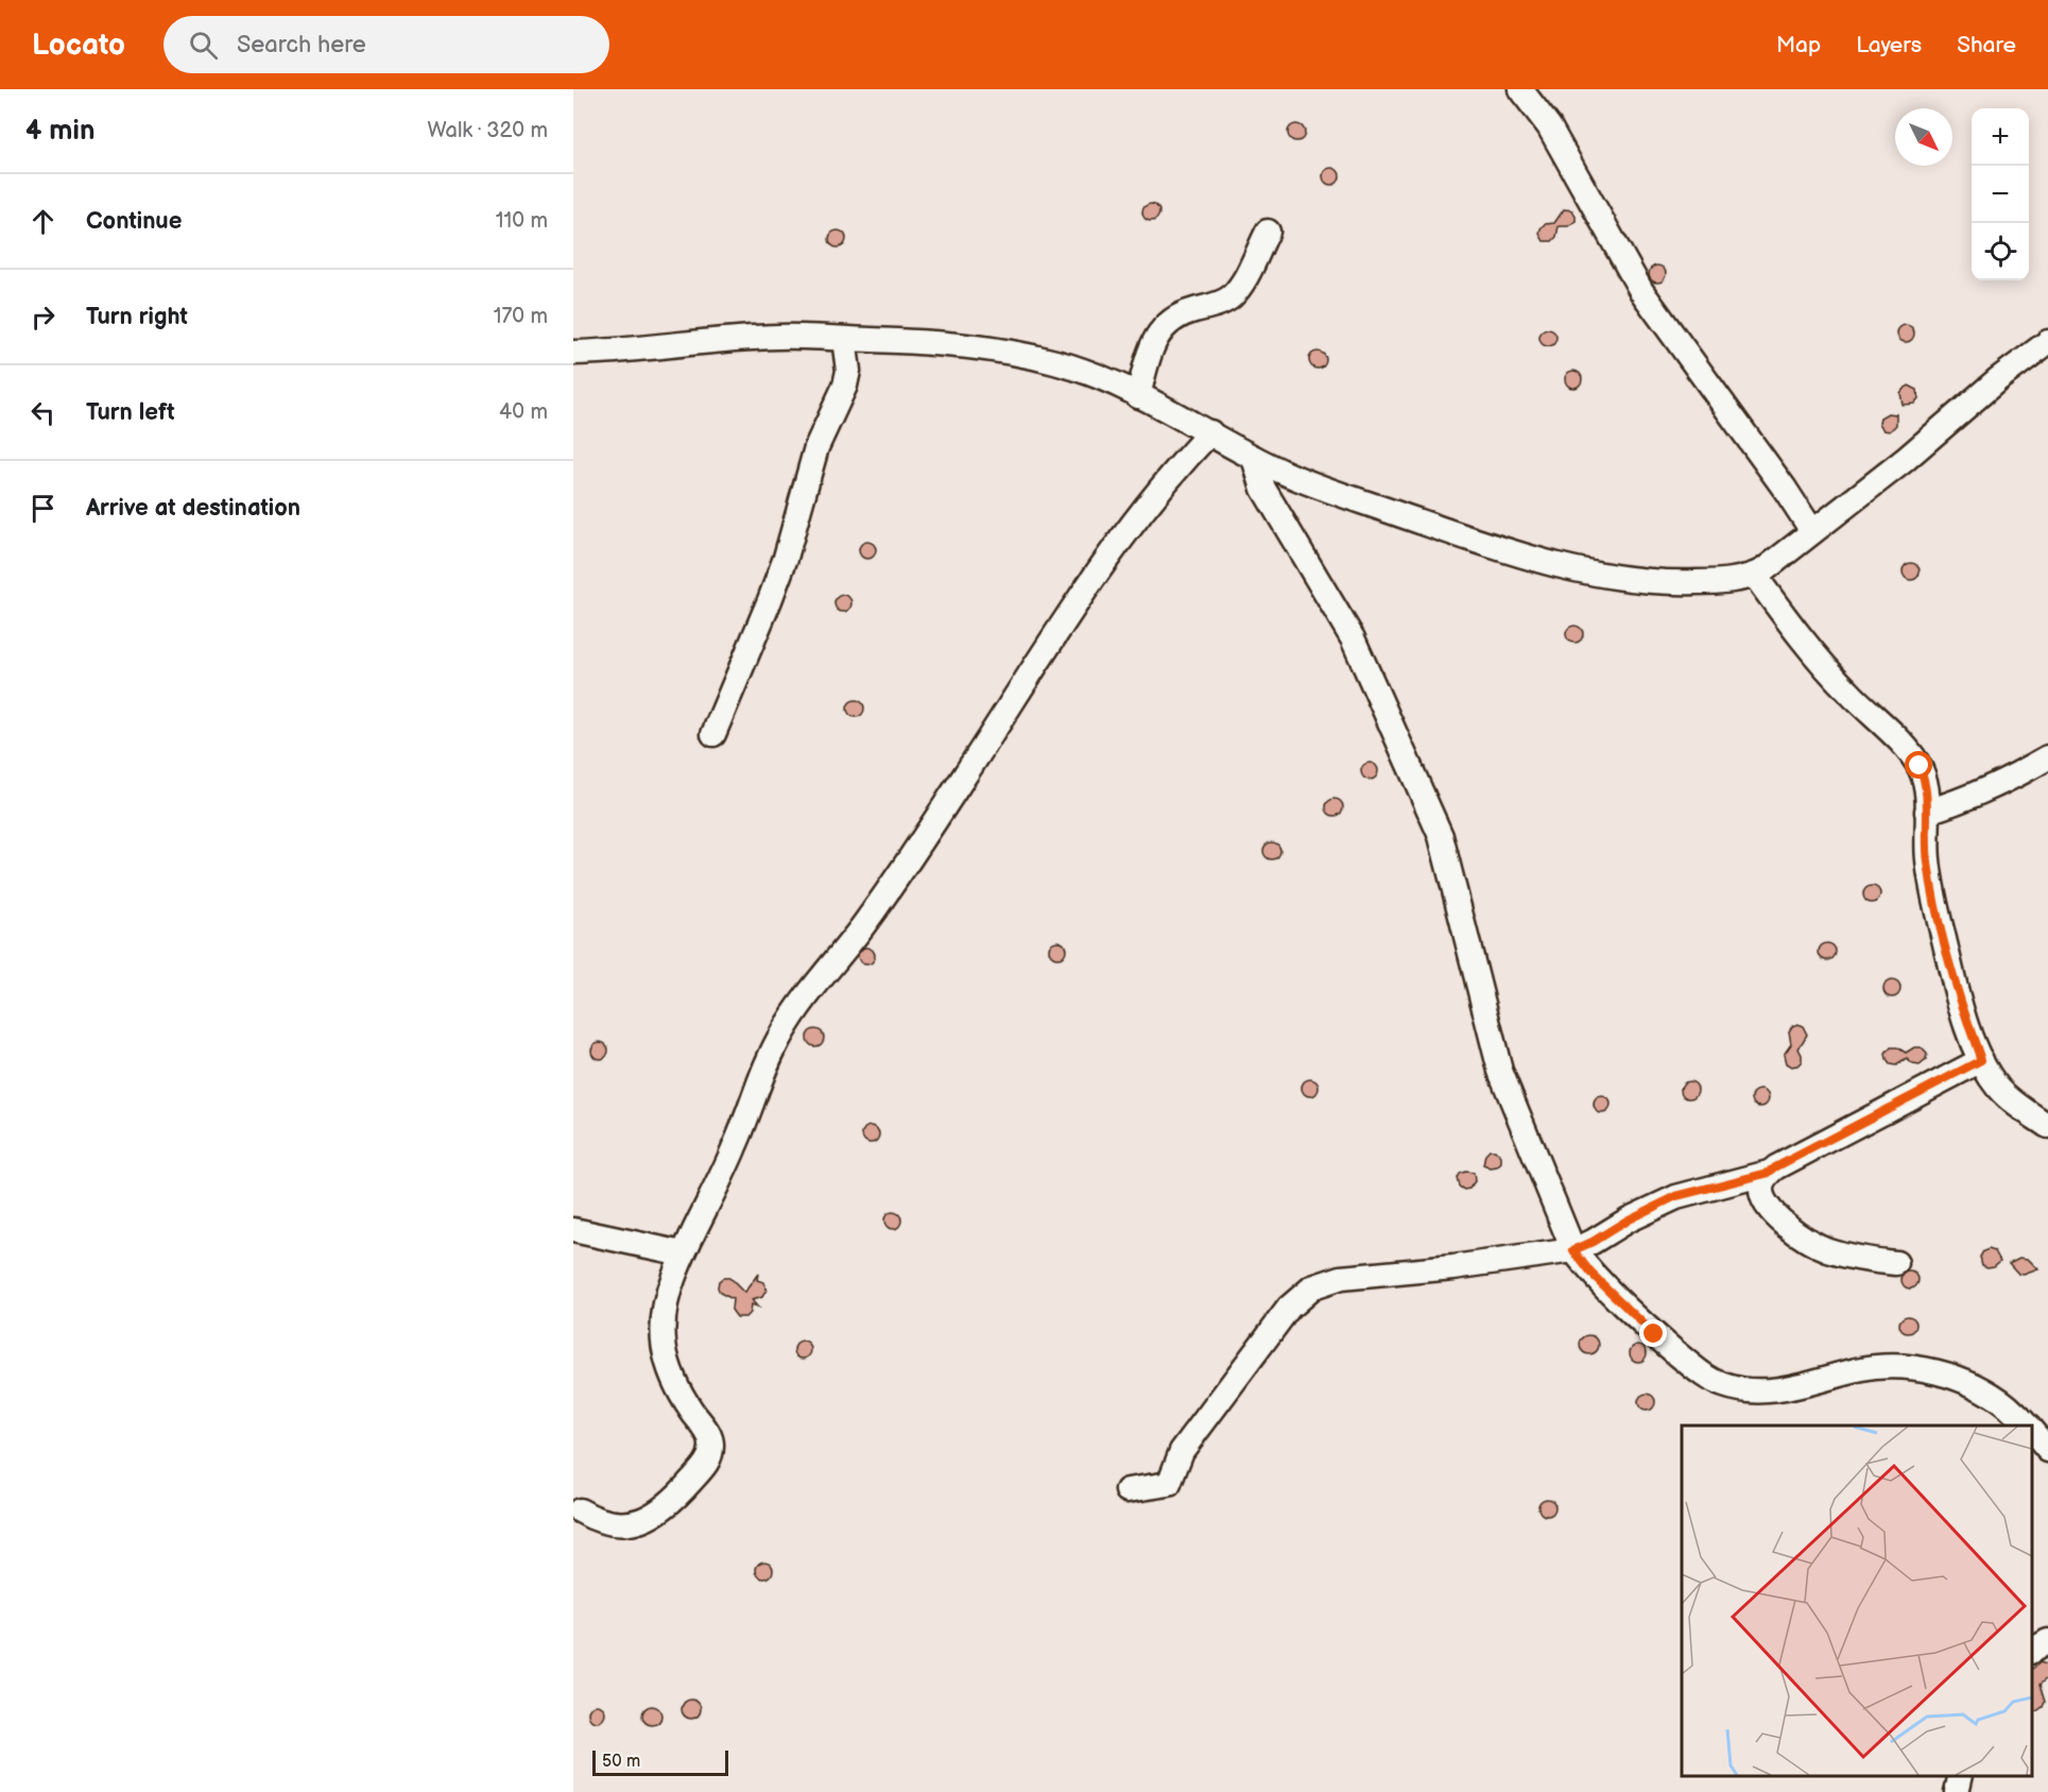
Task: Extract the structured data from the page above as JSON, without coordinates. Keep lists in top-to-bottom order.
{
  "scale_bar": "50 m",
  "north": "bottom right",
  "page": {
    "header": "Locato",
    "search": "Search here",
    "nav": ["Map", "Layers", "Share"],
    "heading": ["4 min", "Walk · 320 m"],
    "map_buttons": ["+", "−"],
    "list": [
      ["Continue", "110 m"],
      ["Turn right", "170 m"],
      ["Turn left", "40 m"],
      "Arrive at destination"
    ],
    "scale": "50 m"
  }
}
